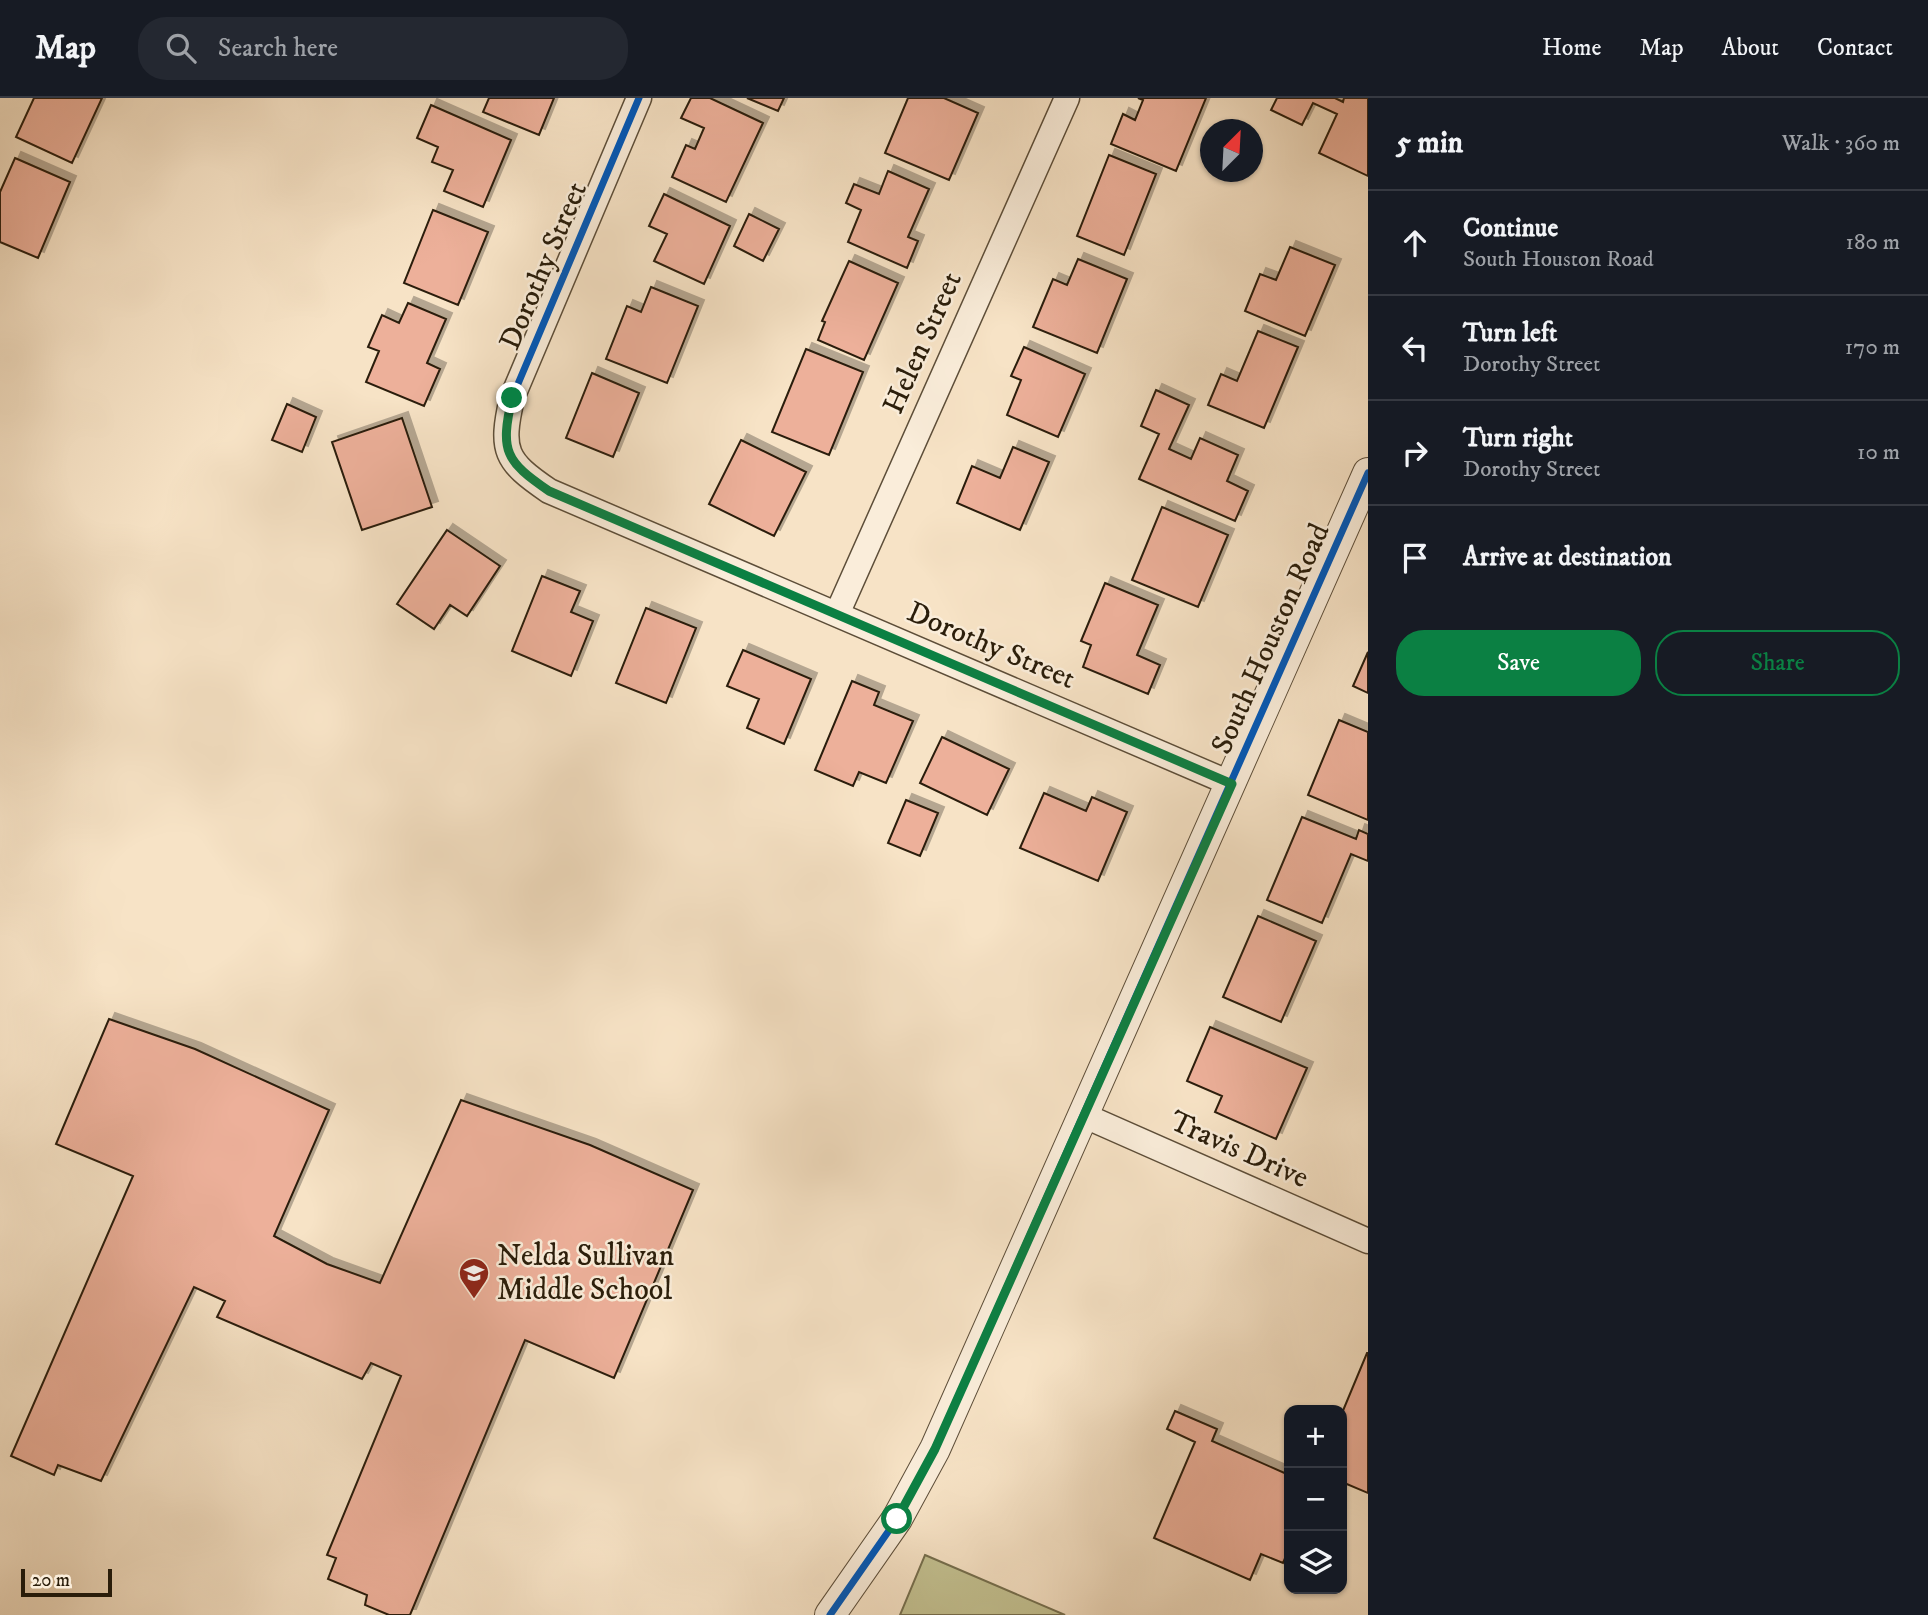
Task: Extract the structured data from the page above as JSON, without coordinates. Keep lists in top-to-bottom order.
{
  "streets": {
    "street": [
      "Dorothy Street",
      "Helen Street",
      "South Houston Road",
      "Travis Drive"
    ]
  },
  "crossings": [
    ["Dorothy Street", "Helen Street"],
    ["Dorothy Street", "South Houston Road"],
    ["South Houston Road", "Travis Drive"]
  ],
  "places": {
    "school or university": ["Nelda Sullivan Middle School"]
  },
  "scale_bar": "20 m",
  "north": "top right",
  "page": {
    "header": "Map",
    "search": "Search here",
    "nav": [
      "Home",
      "Map",
      "About",
      "Contact"
    ],
    "heading": ["5 min", "Walk · 360 m"],
    "list": [
      ["Continue", "South Houston Road", "180 m"],
      ["Turn left", "Dorothy Street", "170 m"],
      ["Turn right", "Dorothy Street", "10 m"],
      "Arrive at destination"
    ],
    "buttons": ["Save", "Share"],
    "map_buttons": ["+", "−"],
    "scale": "20 m"
  }
}
